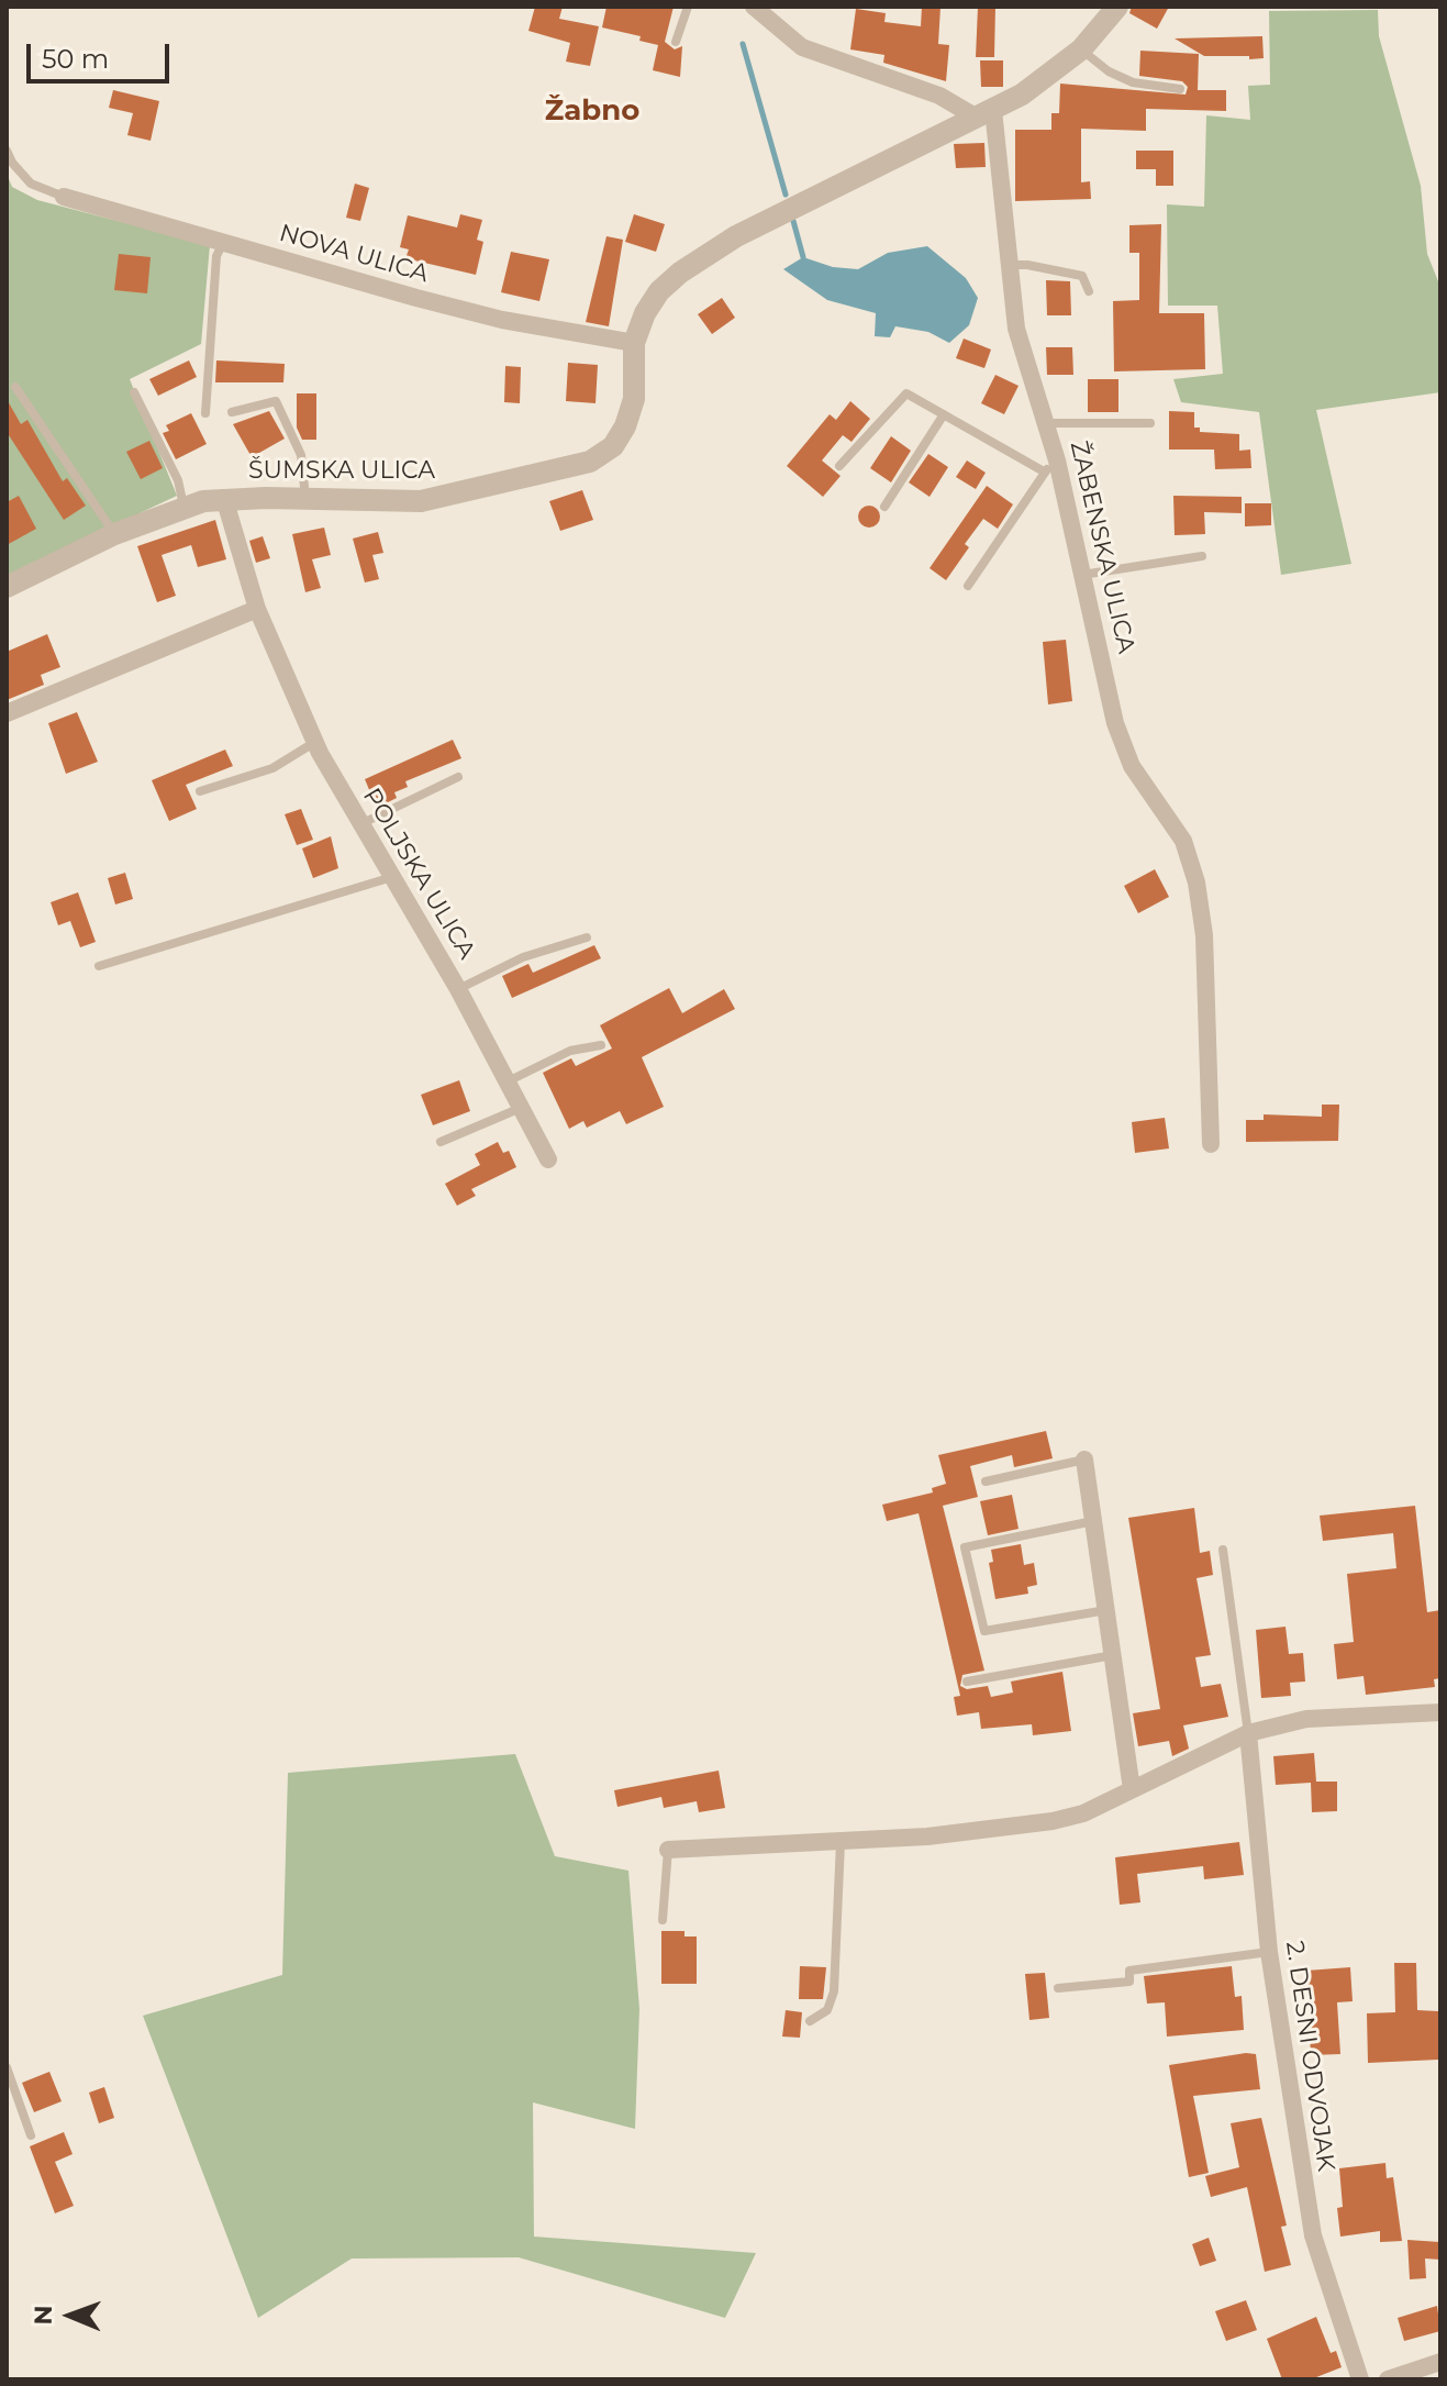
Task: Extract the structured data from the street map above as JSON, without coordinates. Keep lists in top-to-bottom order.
{
  "streets": {
    "street": [
      "NOVA ULICA",
      "ŠUMSKA ULICA",
      "ŽABENSKA ULICA",
      "POLJSKA ULICA",
      "2. DESNI ODVOJAK"
    ]
  },
  "crossings": [
    ["NOVA ULICA", "ŠUMSKA ULICA"],
    ["ŠUMSKA ULICA", "ŽABENSKA ULICA"],
    ["ŠUMSKA ULICA", "POLJSKA ULICA"]
  ],
  "districts": ["Žabno"],
  "scale_bar": "50 m",
  "north": "left"
}
